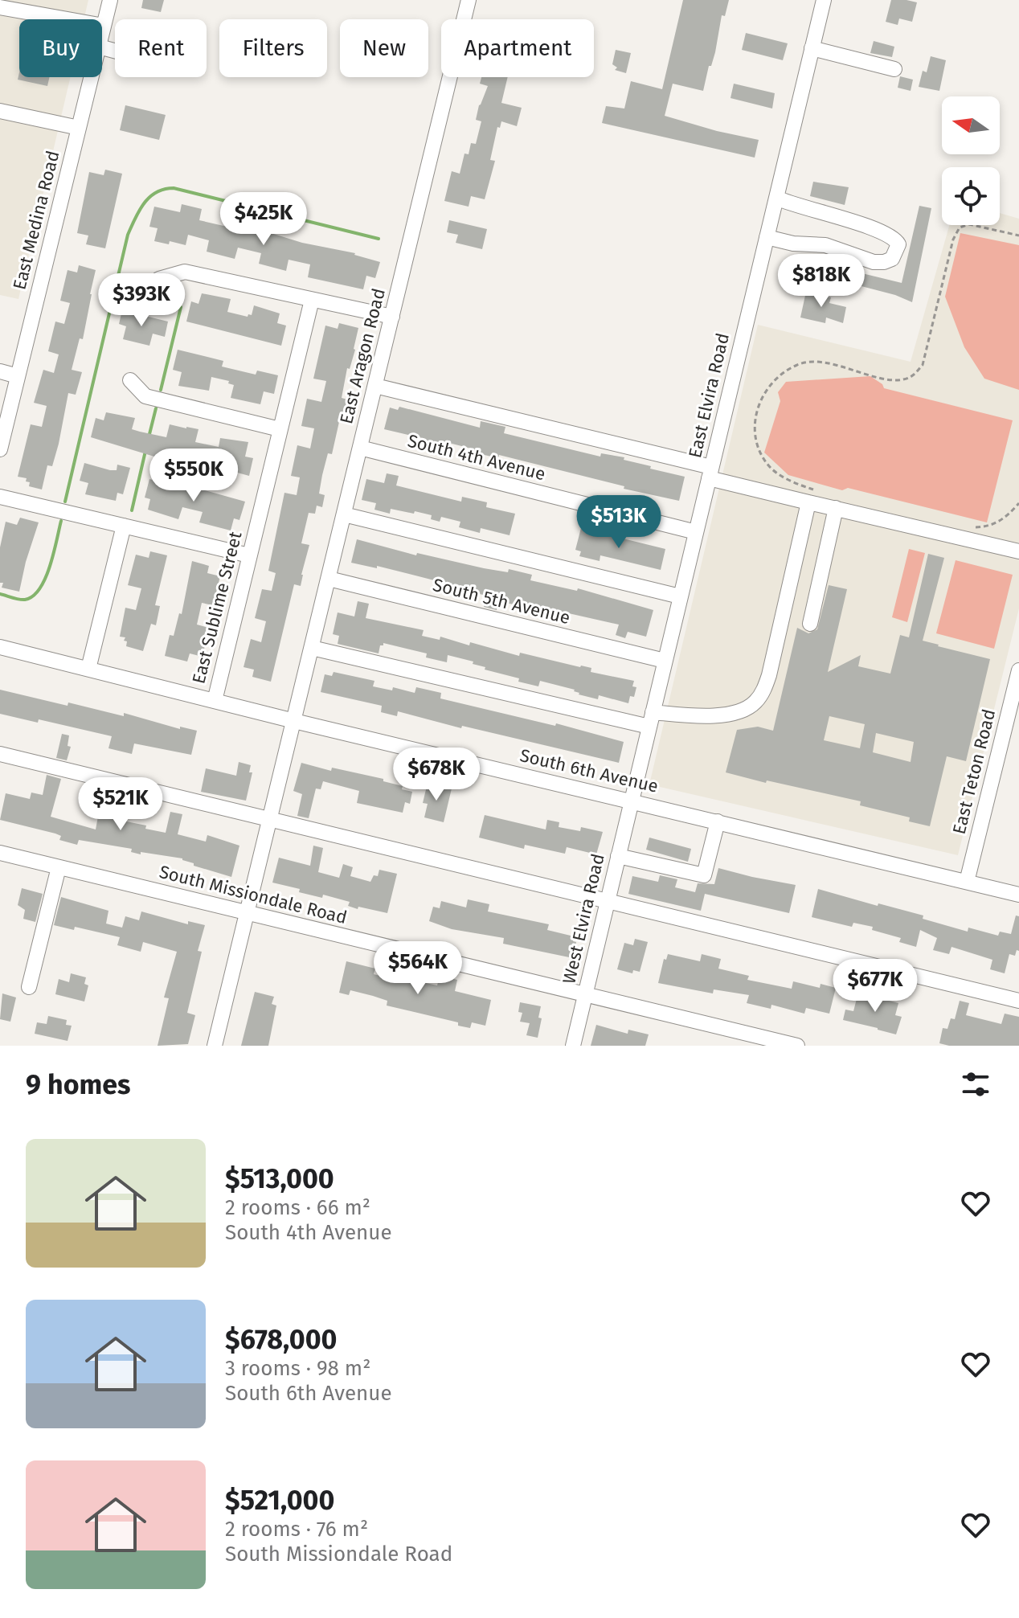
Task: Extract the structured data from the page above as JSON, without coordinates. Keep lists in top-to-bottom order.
{
  "streets": {
    "street": [
      "East Medina Road",
      "East Aragon Road",
      "East Elvira Road",
      "South 4th Avenue",
      "South 5th Avenue",
      "East Sublime Street",
      "South 6th Avenue",
      "East Teton Road",
      "South Missiondale Road",
      "West Elvira Road"
    ]
  },
  "crossings": [
    ["East Aragon Road", "South 4th Avenue"],
    ["East Aragon Road", "South 5th Avenue"],
    ["East Aragon Road", "South 6th Avenue"],
    ["East Aragon Road", "South Missiondale Road"],
    ["East Elvira Road", "South 4th Avenue"],
    ["East Elvira Road", "South 5th Avenue"],
    ["East Elvira Road", "South 6th Avenue"],
    ["East Elvira Road", "West Elvira Road"],
    ["East Sublime Street", "South 6th Avenue"],
    ["South 6th Avenue", "East Teton Road"],
    ["South 6th Avenue", "West Elvira Road"],
    ["South Missiondale Road", "West Elvira Road"]
  ],
  "north": "left",
  "page": {
    "chip": [
      "Buy",
      "Rent",
      "Filters",
      "New",
      "Apartment"
    ],
    "price": [
      "$425K",
      "$818K",
      "$393K",
      "$550K",
      "$513K",
      "$678K",
      "$521K",
      "$564K",
      "$677K"
    ],
    "heading": "9 homes",
    "list": [
      {
        "name": "$513,000",
        "note": "2 rooms · 66 m² · South 4th Avenue"
      },
      {
        "name": "$678,000",
        "note": "3 rooms · 98 m² · South 6th Avenue"
      },
      {
        "name": "$521,000",
        "note": "2 rooms · 76 m² · South Missiondale Road"
      }
    ]
  }
}
